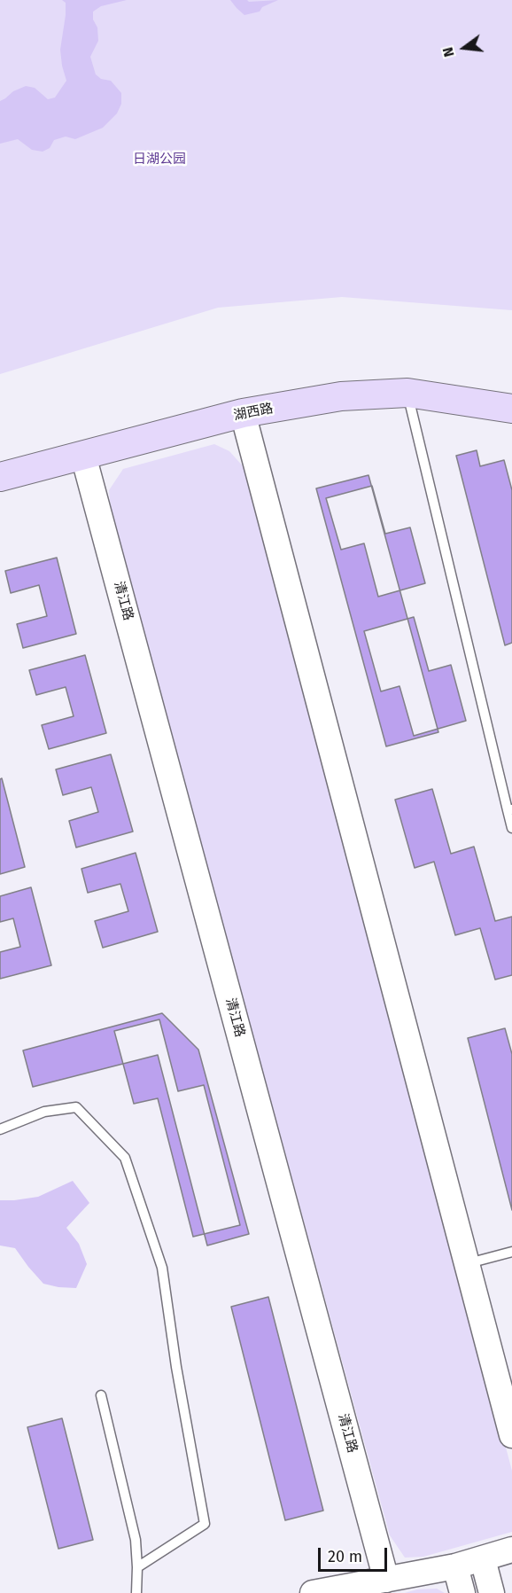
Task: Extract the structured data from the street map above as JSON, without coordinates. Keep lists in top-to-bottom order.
{
  "streets": {
    "main road": ["湖西路"],
    "street": ["清江路"]
  },
  "crossings": [
    ["湖西路", "清江路"]
  ],
  "parks": ["日湖公园"],
  "scale_bar": "20 m",
  "north": "left"
}
